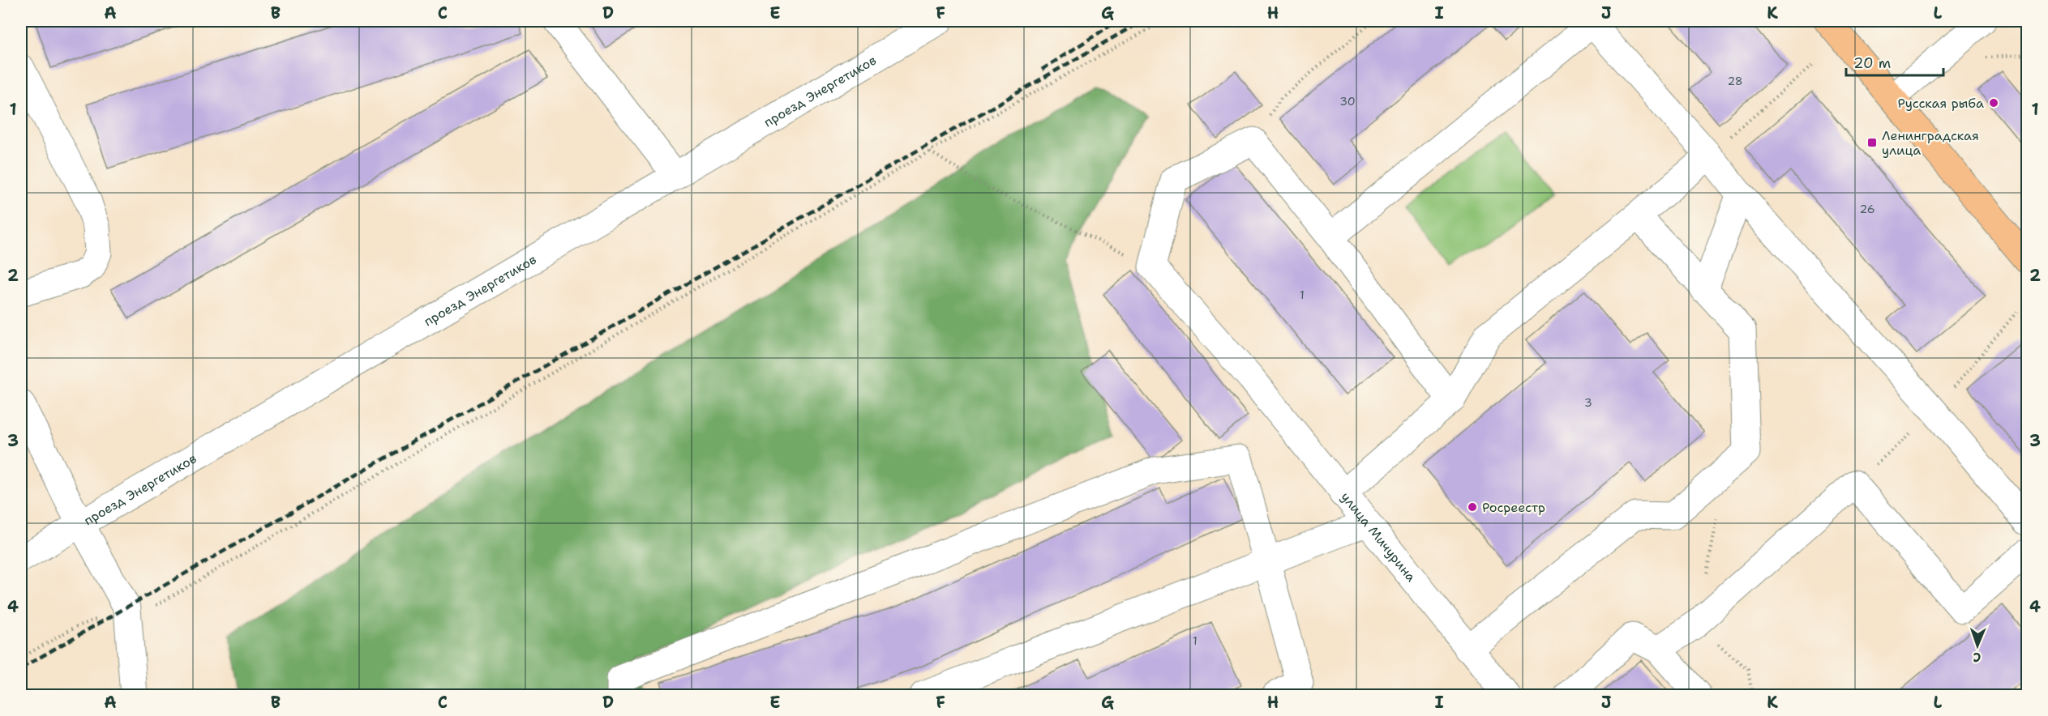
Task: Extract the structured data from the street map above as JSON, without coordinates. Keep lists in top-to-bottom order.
{
  "streets": {
    "street": ["проезд Энергетиков", "улица Мичурина"]
  },
  "places": {
    "other": ["Русская рыба", "Росреестр"],
    "transit": ["Ленинградская улица"]
  },
  "house_numbers": [
    "28",
    "30",
    "26",
    "1",
    "3",
    "1"
  ],
  "scale_bar": "20 m",
  "north": "bottom",
  "grid": {
    "columns": [
      "A",
      "B",
      "C",
      "D",
      "E",
      "F",
      "G",
      "H",
      "I",
      "J",
      "K",
      "L"
    ],
    "rows": [
      "1",
      "2",
      "3",
      "4"
    ]
  }
}
